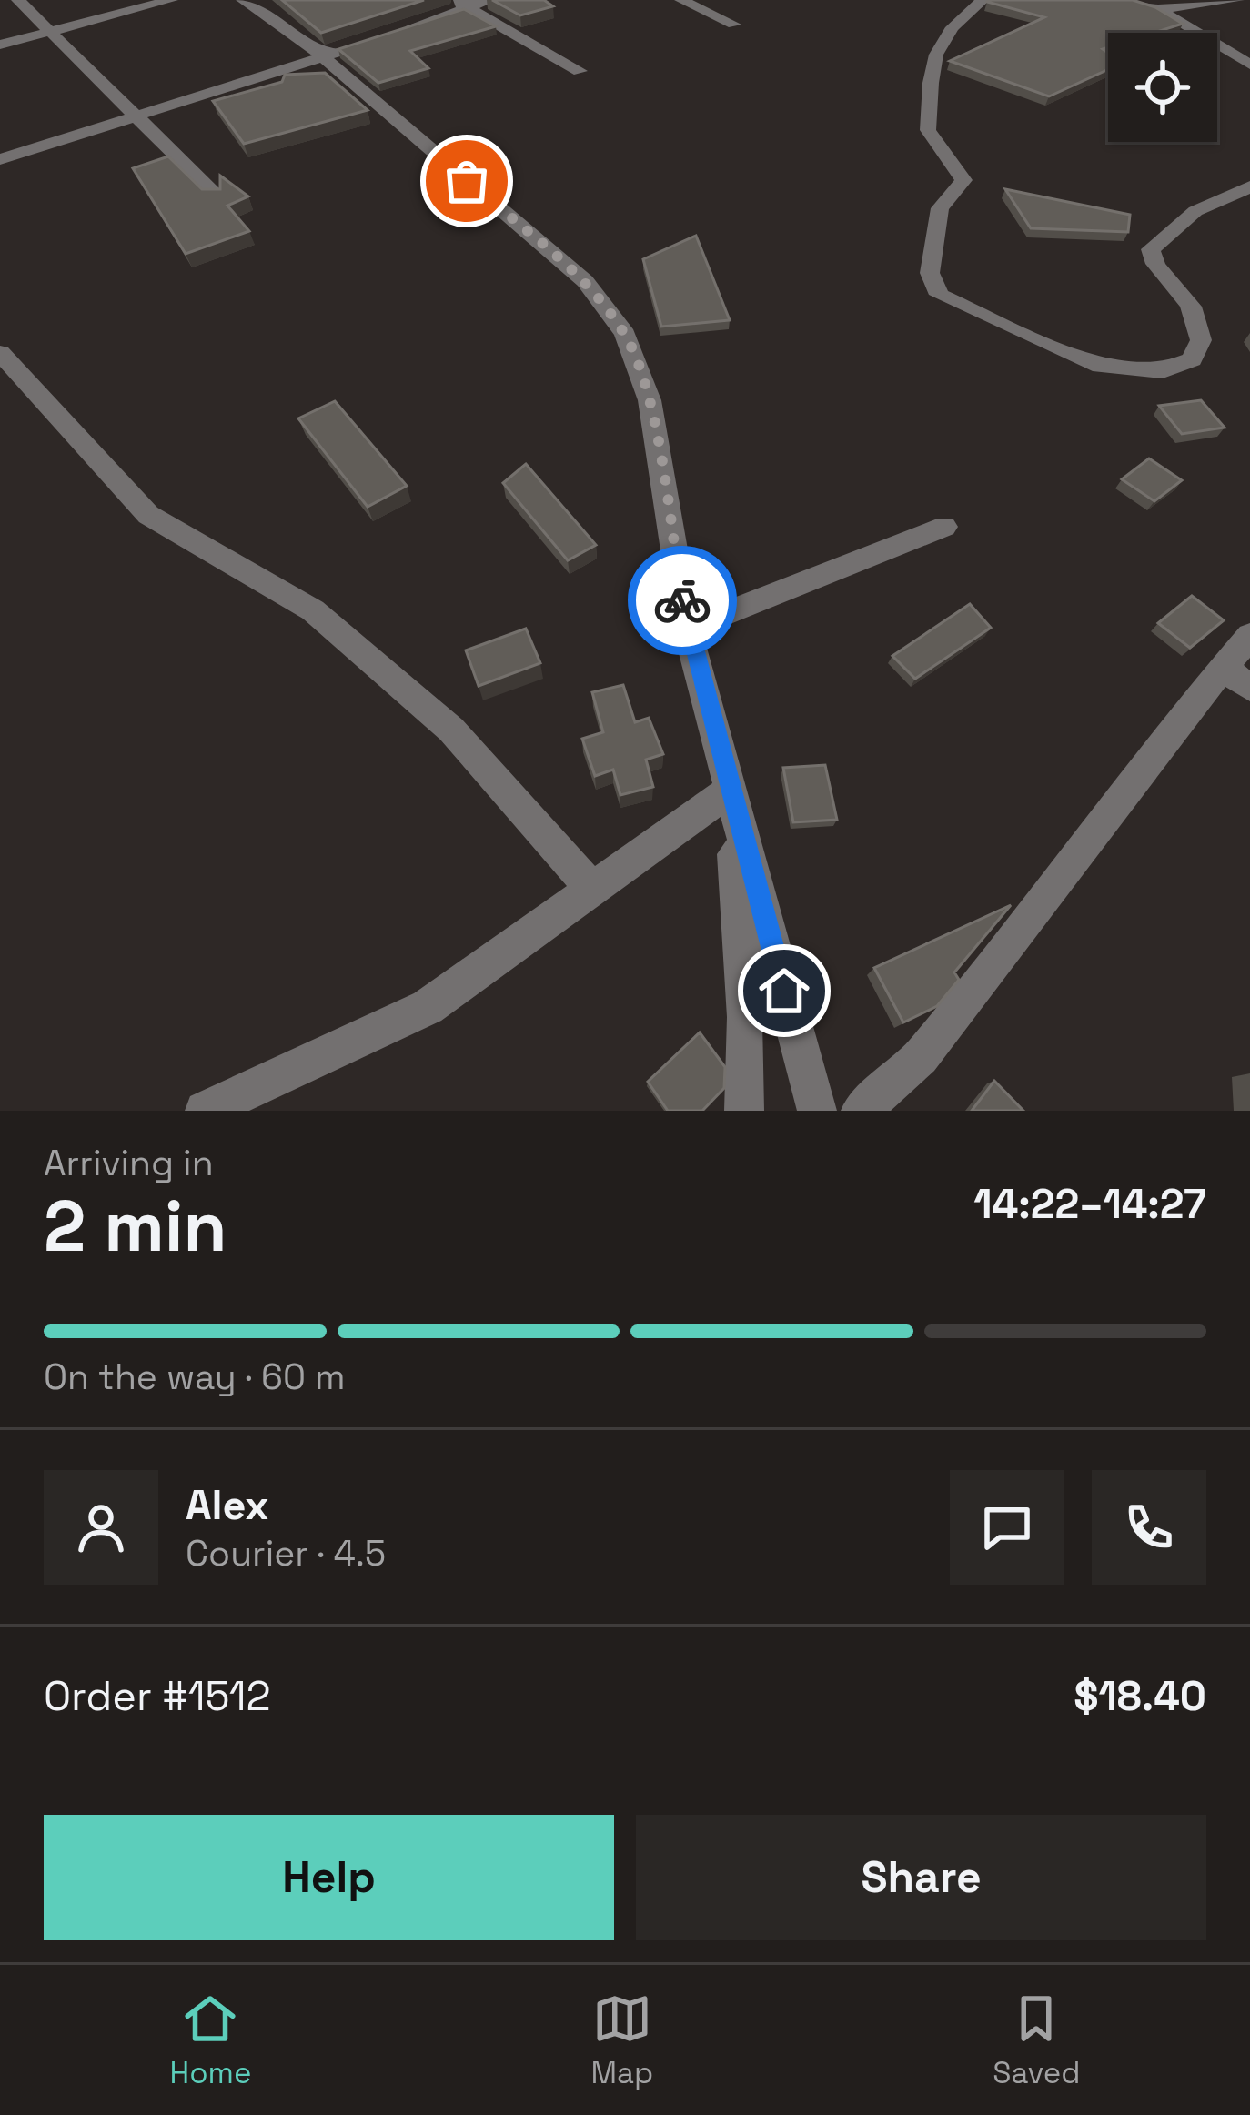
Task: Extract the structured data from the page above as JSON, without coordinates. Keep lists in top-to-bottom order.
{
  "page": {
    "heading": ["2 min", "Arriving in", "14:22–14:27"],
    "panel": [
      "Alex",
      "Courier · 4.5",
      "Order #1512",
      "$18.40"
    ],
    "bar": "On the way · 60 m",
    "buttons": ["Help", "Share"],
    "tabs": ["Home", "Map", "Saved"]
  }
}
